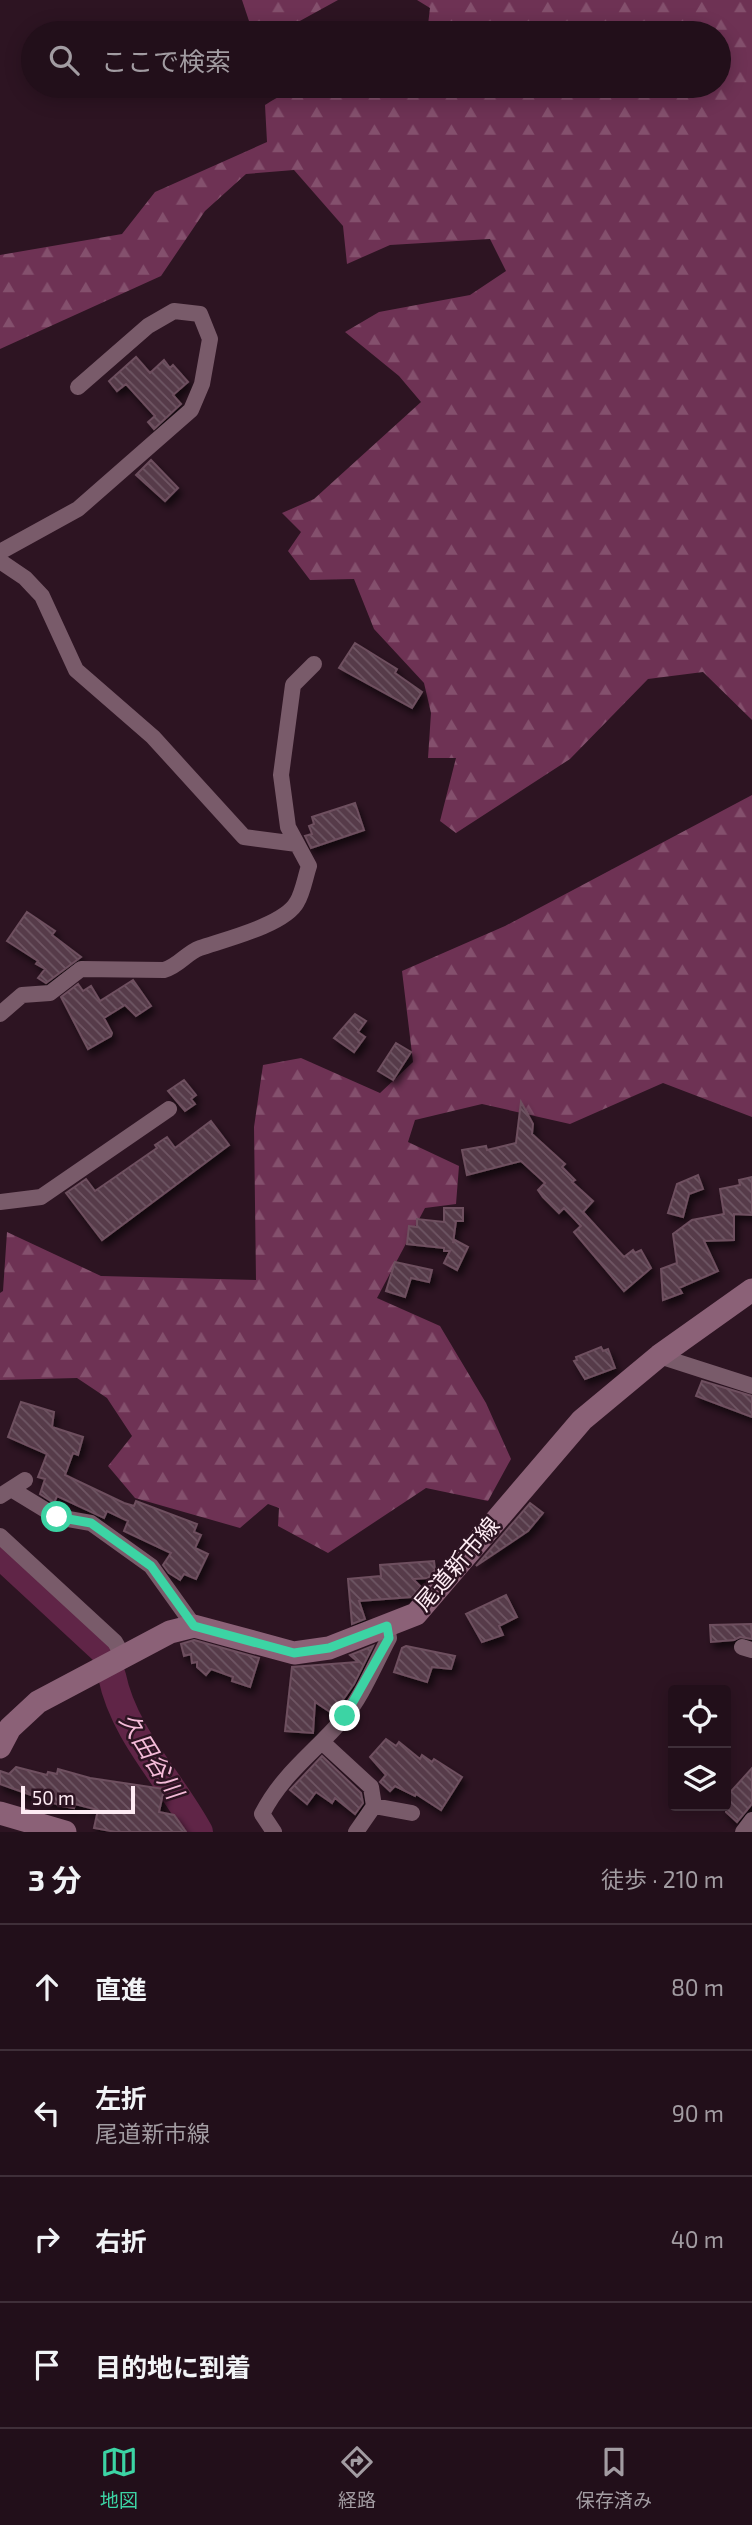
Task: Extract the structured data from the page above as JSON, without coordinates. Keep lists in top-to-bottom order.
{
  "streets": {
    "main road": ["尾道新市線"]
  },
  "water": ["久田谷川"],
  "scale_bar": "50 m",
  "page": {
    "search": "ここで検索",
    "scale": "50 m",
    "heading": ["3 分", "徒歩 · 210 m"],
    "list": [
      ["直進", "80 m"],
      ["左折", "尾道新市線", "90 m"],
      ["右折", "40 m"],
      "目的地に到着"
    ],
    "nav": ["地図", "経路", "保存済み"]
  }
}
